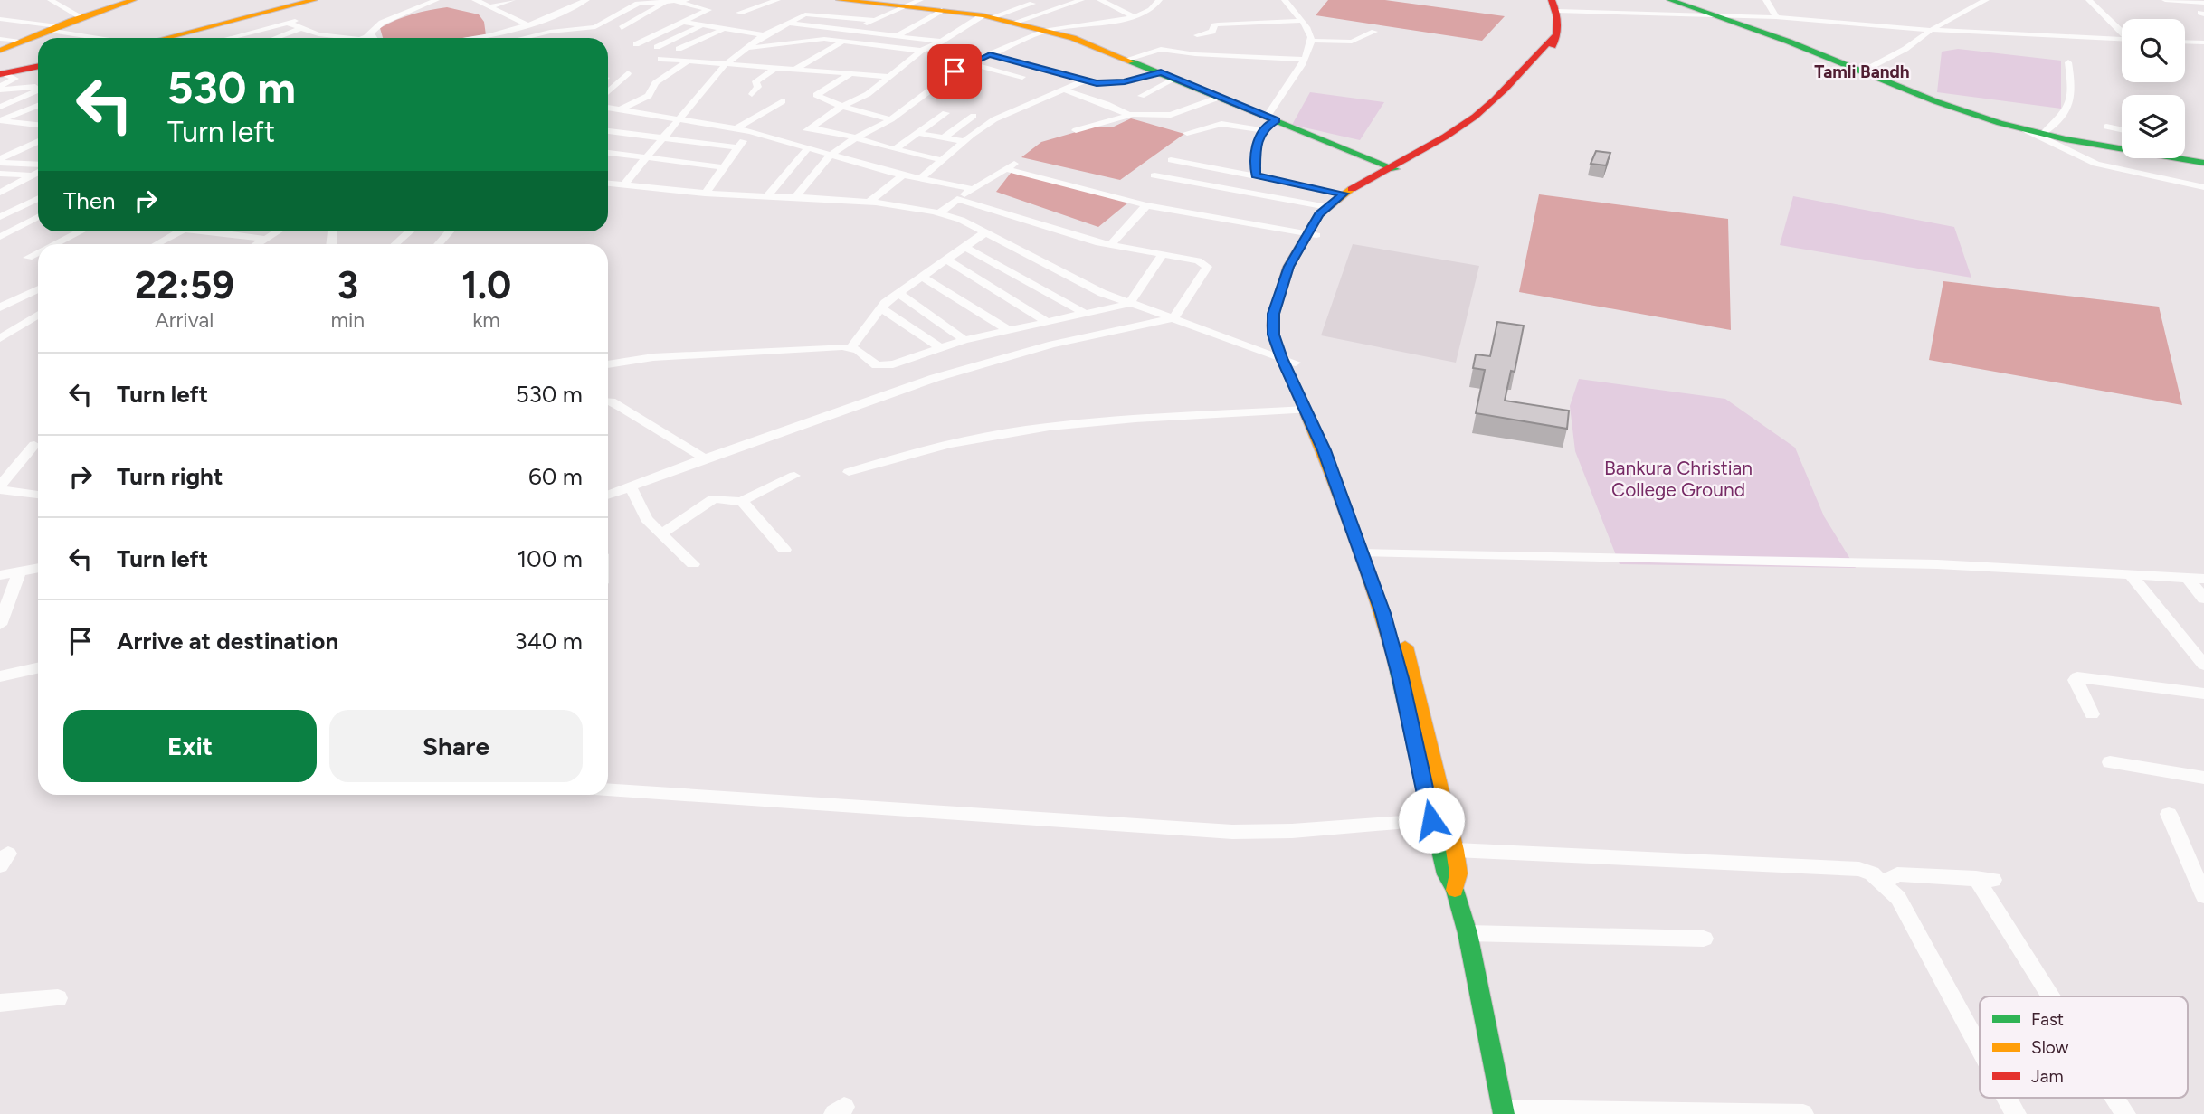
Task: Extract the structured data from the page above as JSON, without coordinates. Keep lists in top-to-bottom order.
{
  "districts": ["Tamli Bandh"],
  "parks": ["Bankura Christian College Ground"],
  "legend": ["Fast", "Slow", "Jam"],
  "page": {
    "turn": ["530 m", "Turn left"],
    "then": "Then",
    "eta": [
      "22:59",
      "Arrival",
      "3",
      "min",
      "1.0",
      "km"
    ],
    "list": [
      {
        "name": "Turn left",
        "value": "530 m"
      },
      {
        "name": "Turn right",
        "value": "60 m"
      },
      {
        "name": "Turn left",
        "value": "100 m"
      },
      {
        "name": "Arrive at destination",
        "value": "340 m"
      }
    ],
    "buttons": ["Exit", "Share"]
  }
}
